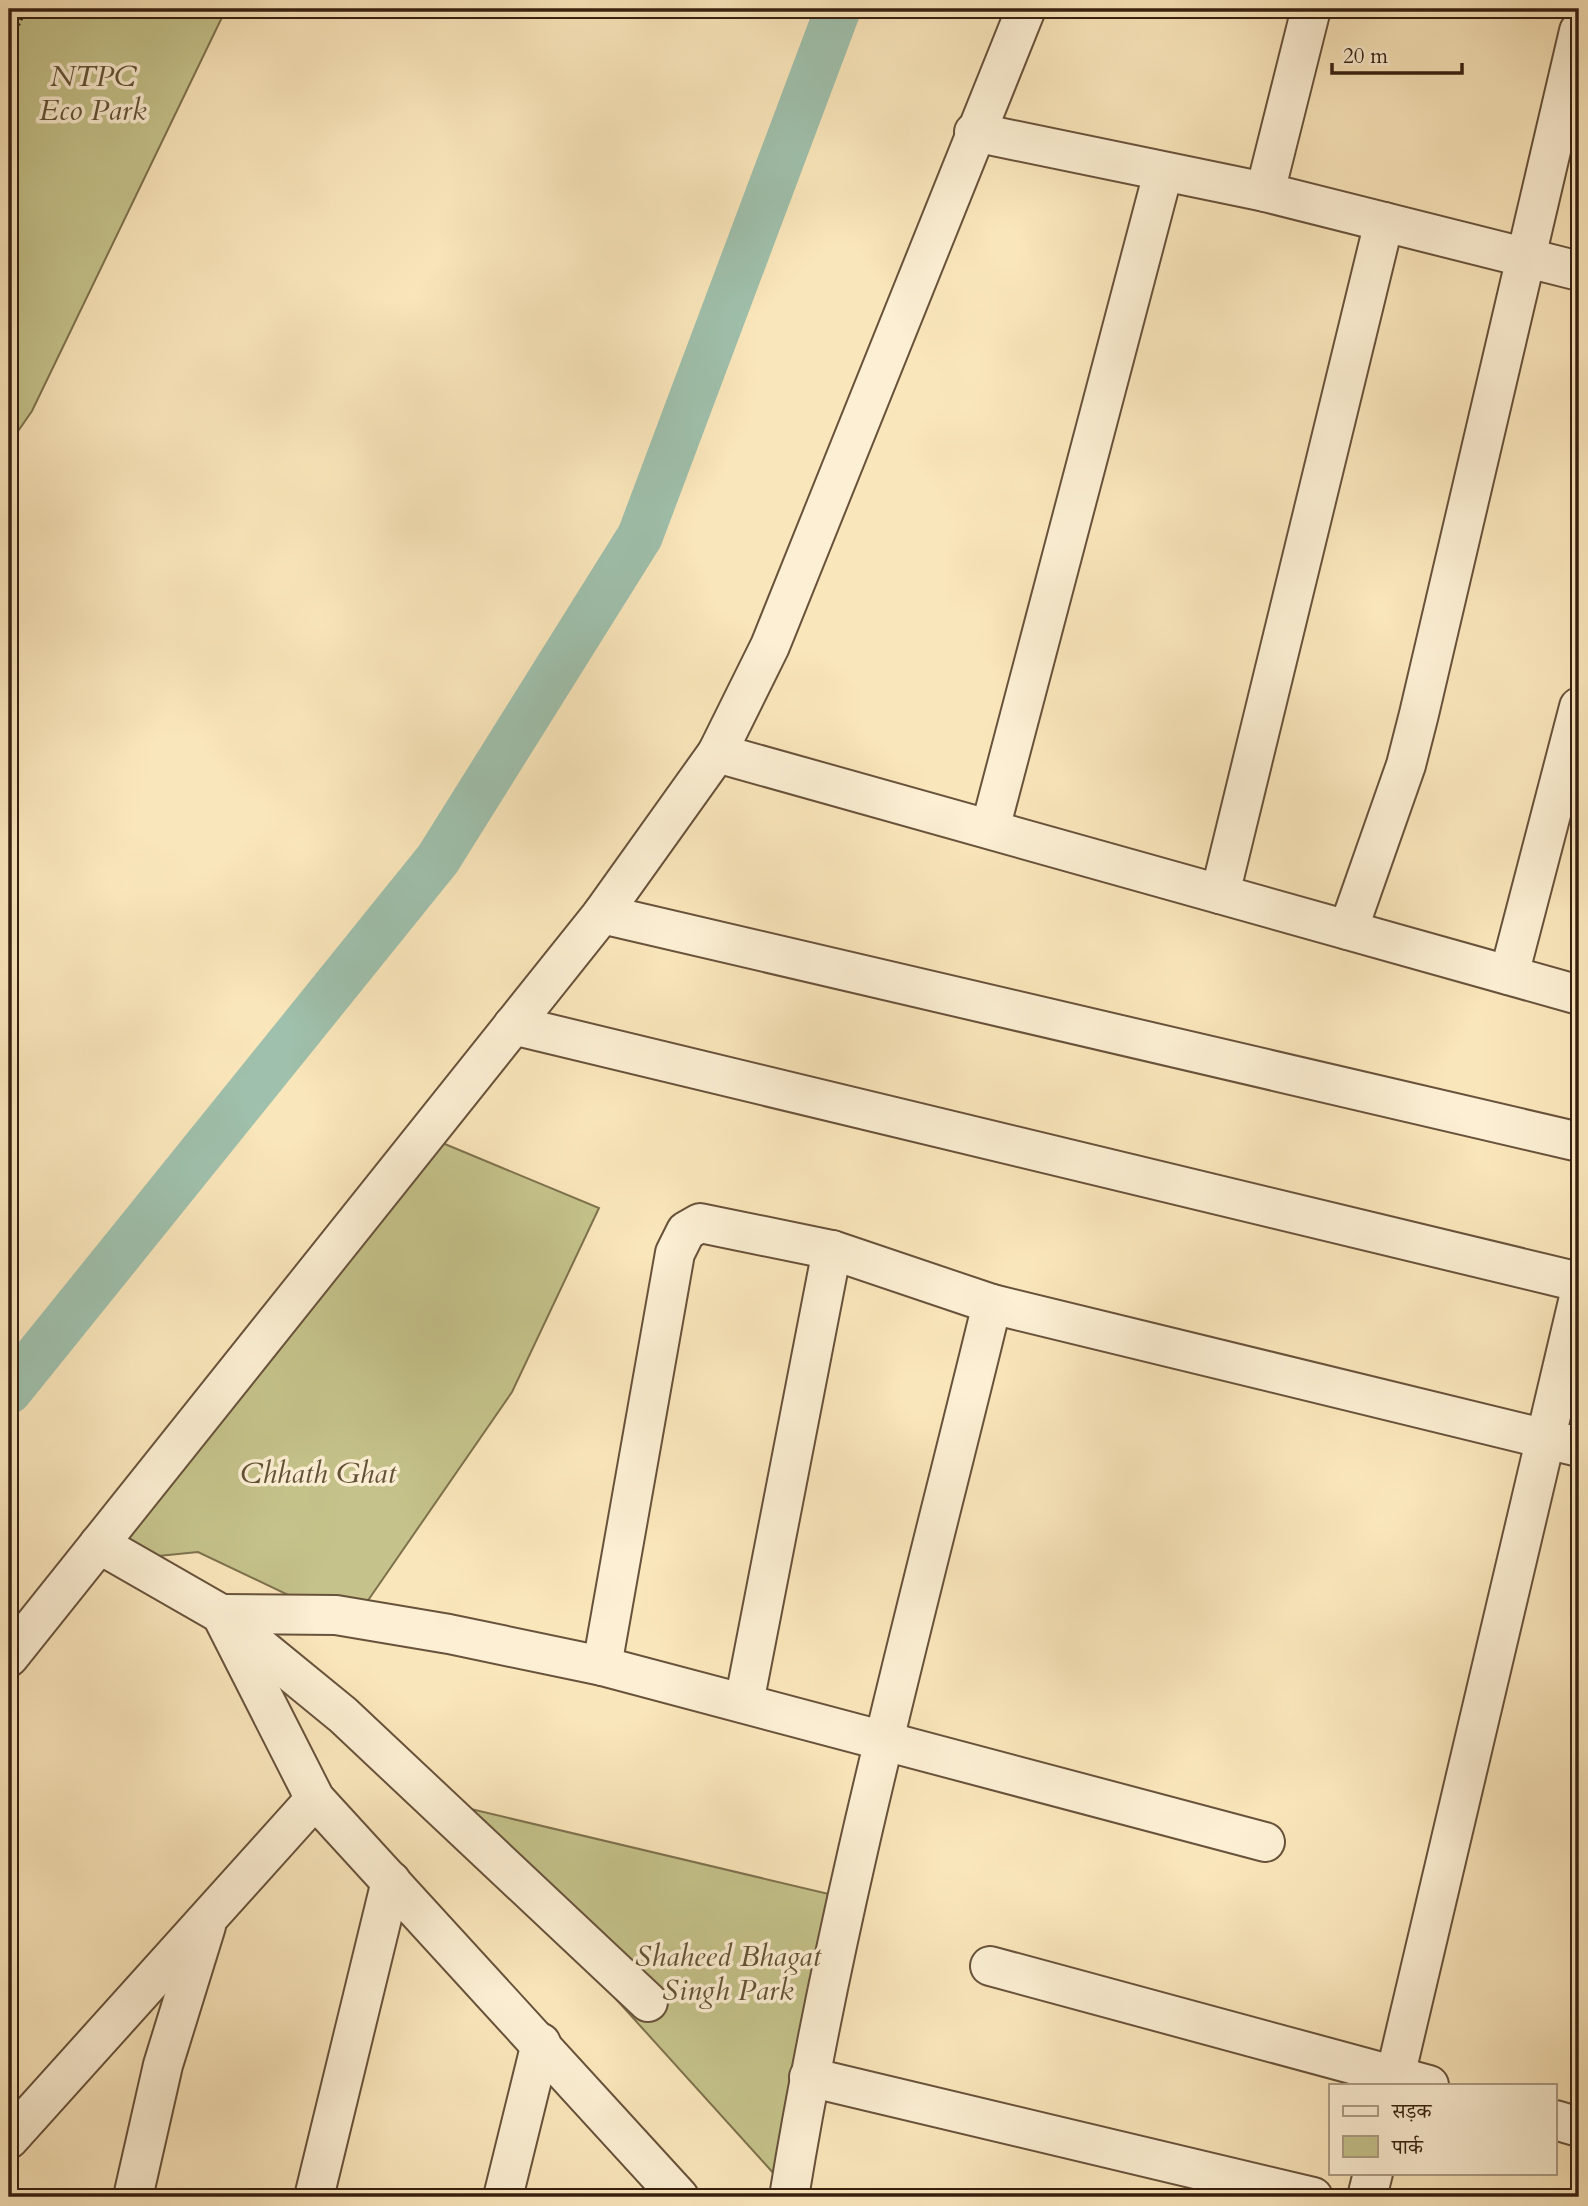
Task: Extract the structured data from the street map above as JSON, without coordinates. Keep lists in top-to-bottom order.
{
  "parks": ["NTPC Eco Park", "Chhath Ghat", "Shaheed Bhagat Singh Park"],
  "legend": ["सड़क", "पार्क"],
  "scale_bar": "20 m"
}
